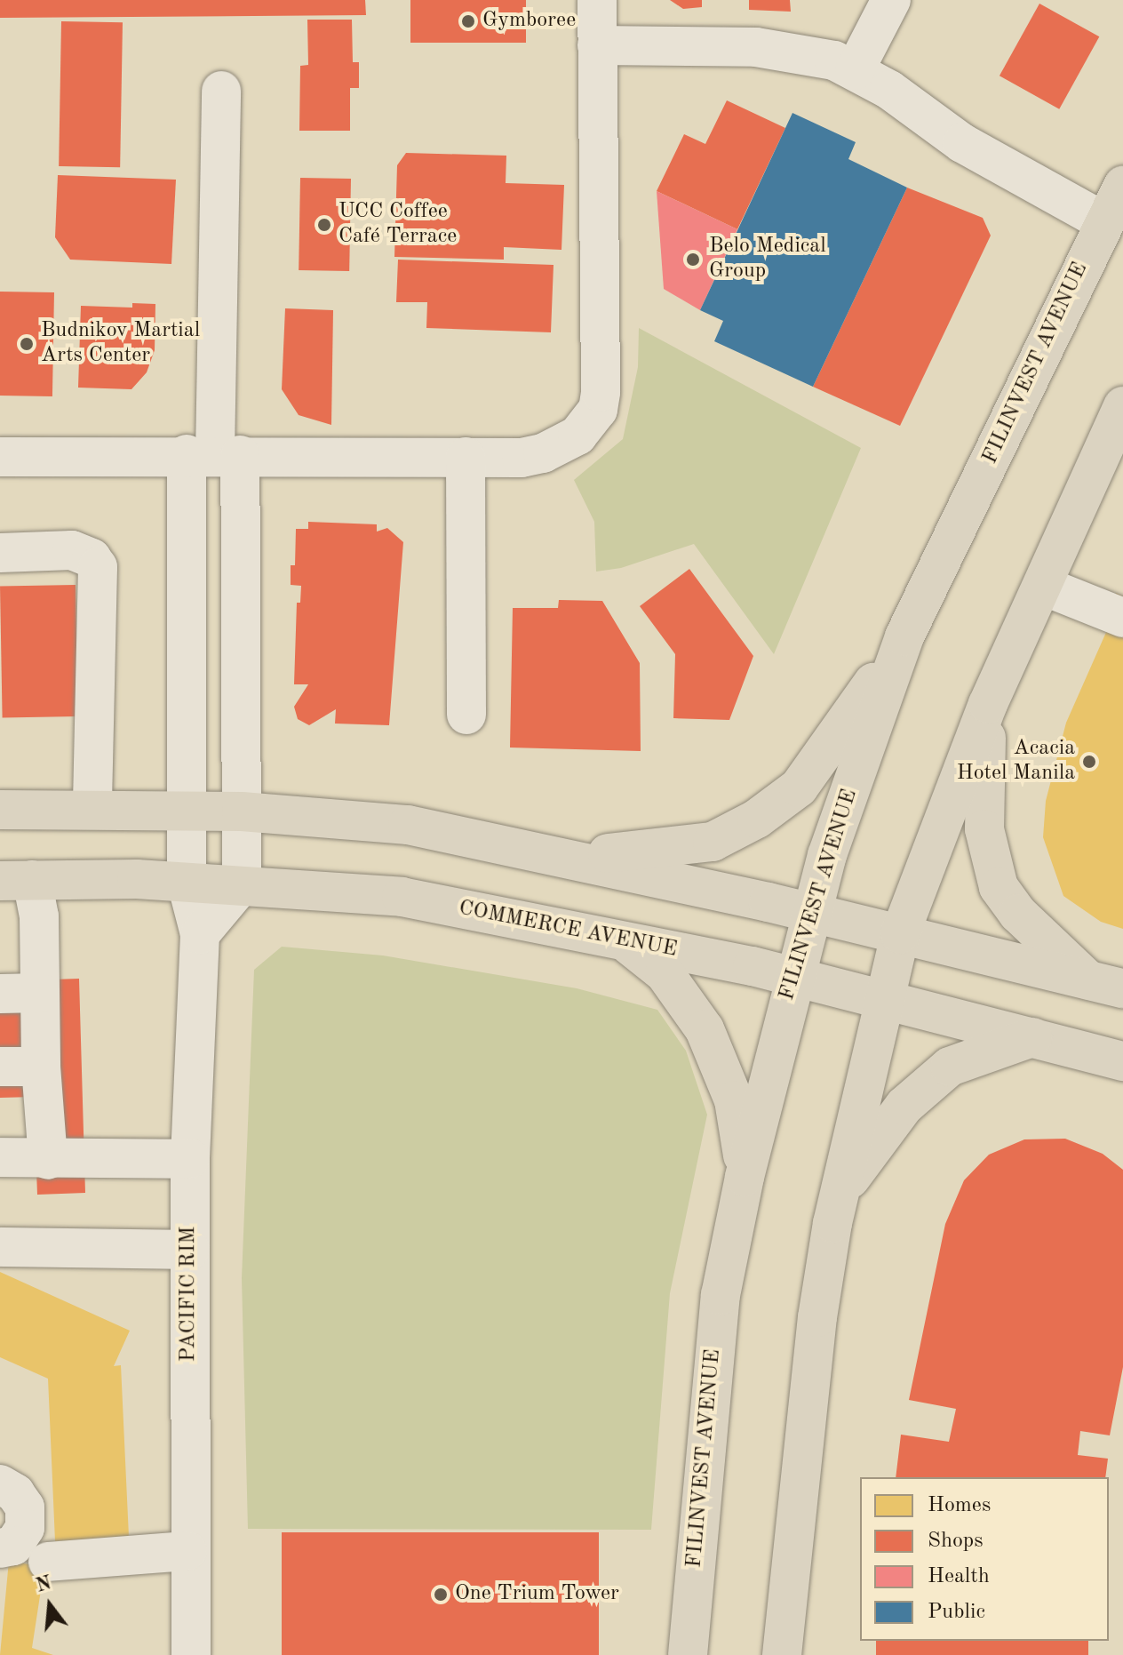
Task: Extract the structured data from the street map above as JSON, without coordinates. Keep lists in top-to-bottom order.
{
  "streets": {
    "main road": ["FILINVEST AVENUE", "COMMERCE AVENUE"],
    "street": ["PACIFIC RIM"]
  },
  "crossings": [
    ["FILINVEST AVENUE", "COMMERCE AVENUE"],
    ["COMMERCE AVENUE", "PACIFIC RIM"]
  ],
  "places": [
    "Gymboree",
    "UCC Coffee Café Terrace",
    "Belo Medical Group",
    "Budnikov Martial Arts Center",
    "Acacia Hotel Manila",
    "One Trium Tower"
  ],
  "legend": [
    "Homes",
    "Shops",
    "Health",
    "Public"
  ],
  "north": "top"
}
